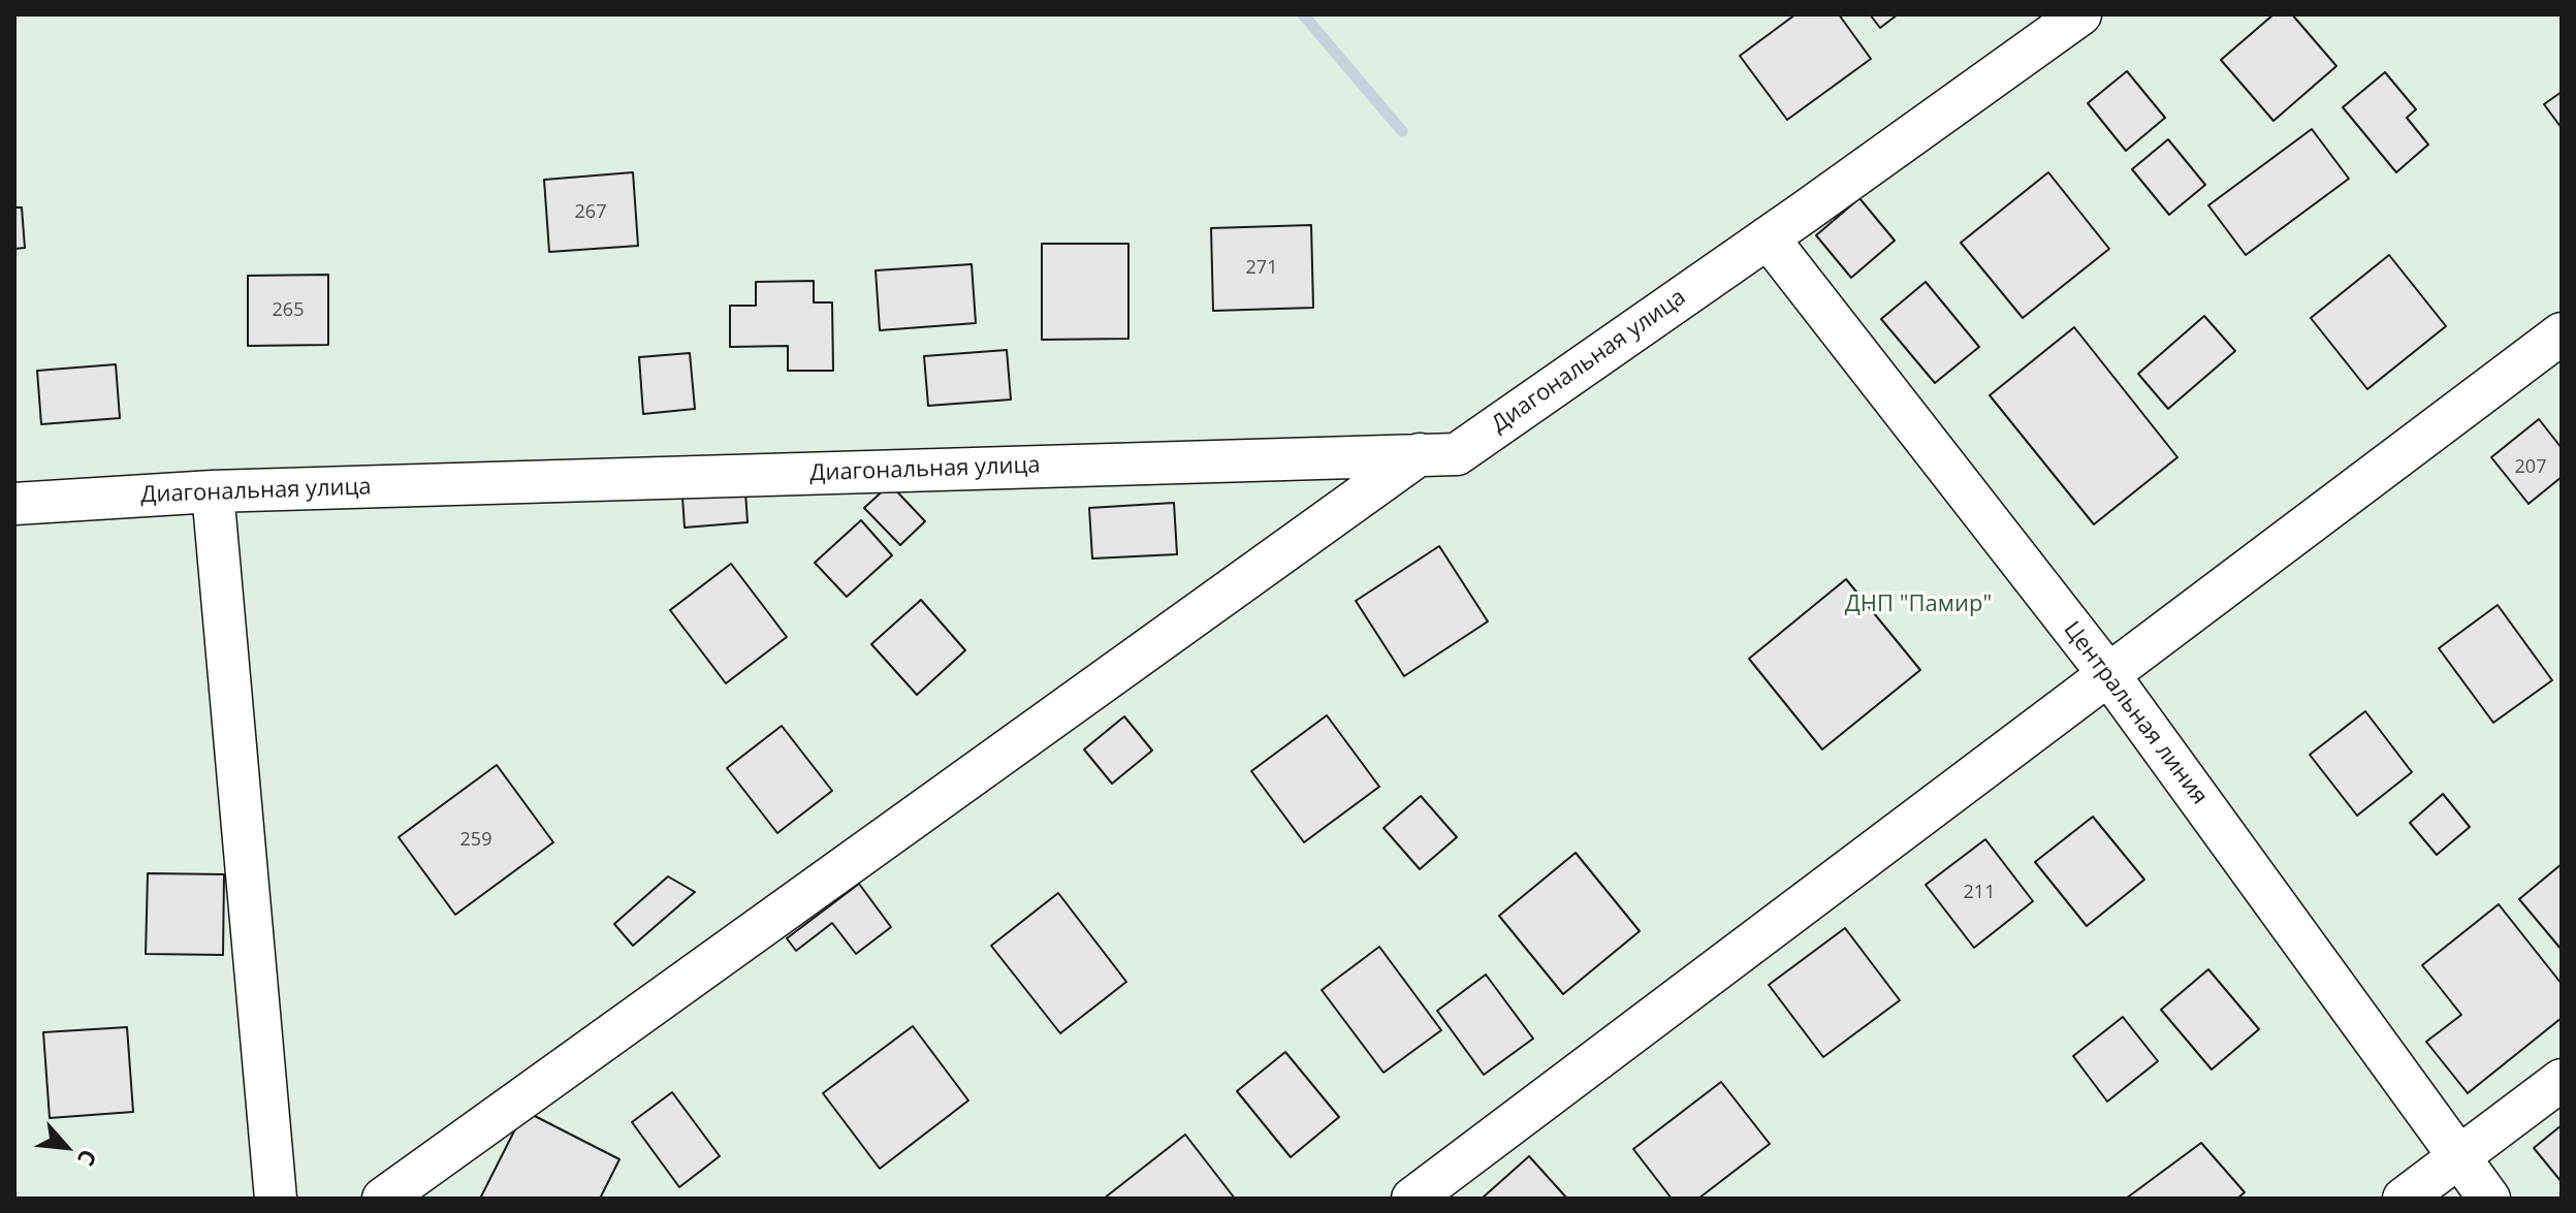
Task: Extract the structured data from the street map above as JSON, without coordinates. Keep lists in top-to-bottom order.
{
  "streets": {
    "street": ["Диагональная улица", "Центральная линия"]
  },
  "crossings": [
    ["Диагональная улица", "Центральная линия"]
  ],
  "parks": ["ДНП \"Памир\""],
  "house_numbers": [
    "267",
    "271",
    "265",
    "207",
    "259",
    "211"
  ],
  "north": "bottom right"
}
